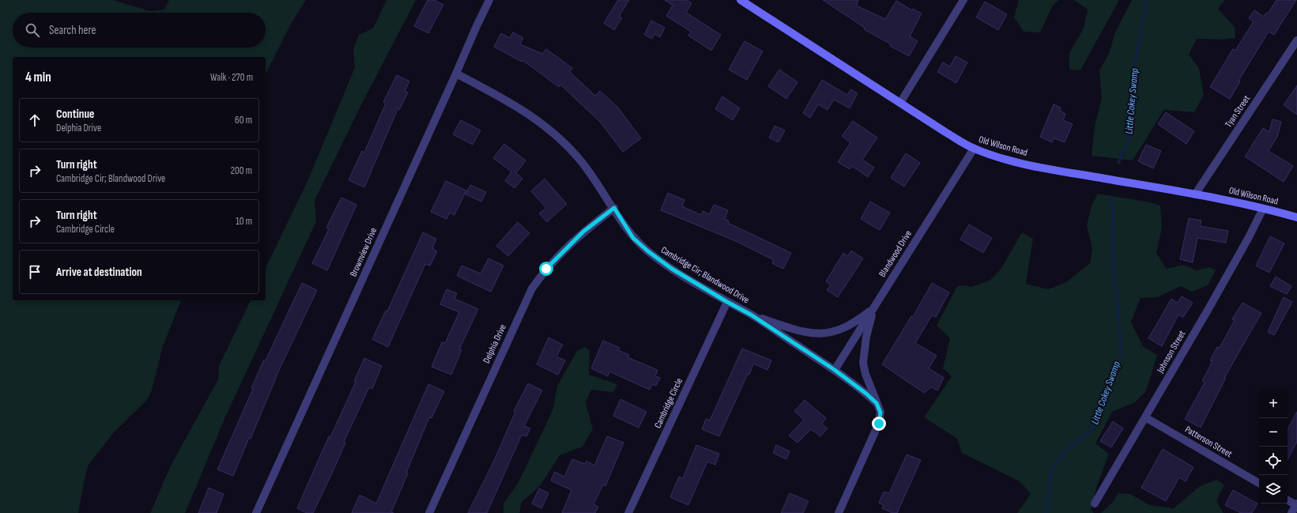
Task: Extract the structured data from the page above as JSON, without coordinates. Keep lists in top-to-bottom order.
{
  "streets": {
    "street": [
      "Tyan Street",
      "Old Wilson Road",
      "Brownview Drive",
      "Blandwood Drive",
      "Cambridge Cir; Blandwood Drive",
      "Delphia Drive",
      "Johnson Street",
      "Cambridge Circle",
      "Patterson Street"
    ]
  },
  "crossings": [
    ["Tyan Street", "Old Wilson Road"],
    ["Old Wilson Road", "Blandwood Drive"],
    ["Old Wilson Road", "Johnson Street"],
    ["Brownview Drive", "Cambridge Cir; Blandwood Drive"],
    ["Blandwood Drive", "Cambridge Cir; Blandwood Drive"],
    ["Cambridge Cir; Blandwood Drive", "Delphia Drive"],
    ["Cambridge Cir; Blandwood Drive", "Cambridge Circle"],
    ["Johnson Street", "Patterson Street"]
  ],
  "water": ["Little Cokey Swamp"],
  "page": {
    "search": "Search here",
    "heading": ["4 min", "Walk · 270 m"],
    "list": [
      ["Continue", "Delphia Drive", "60 m"],
      ["Turn right", "Cambridge Cir; Blandwood Drive", "200 m"],
      ["Turn right", "Cambridge Circle", "10 m"],
      "Arrive at destination"
    ],
    "map_buttons": ["+", "−"]
  }
}
